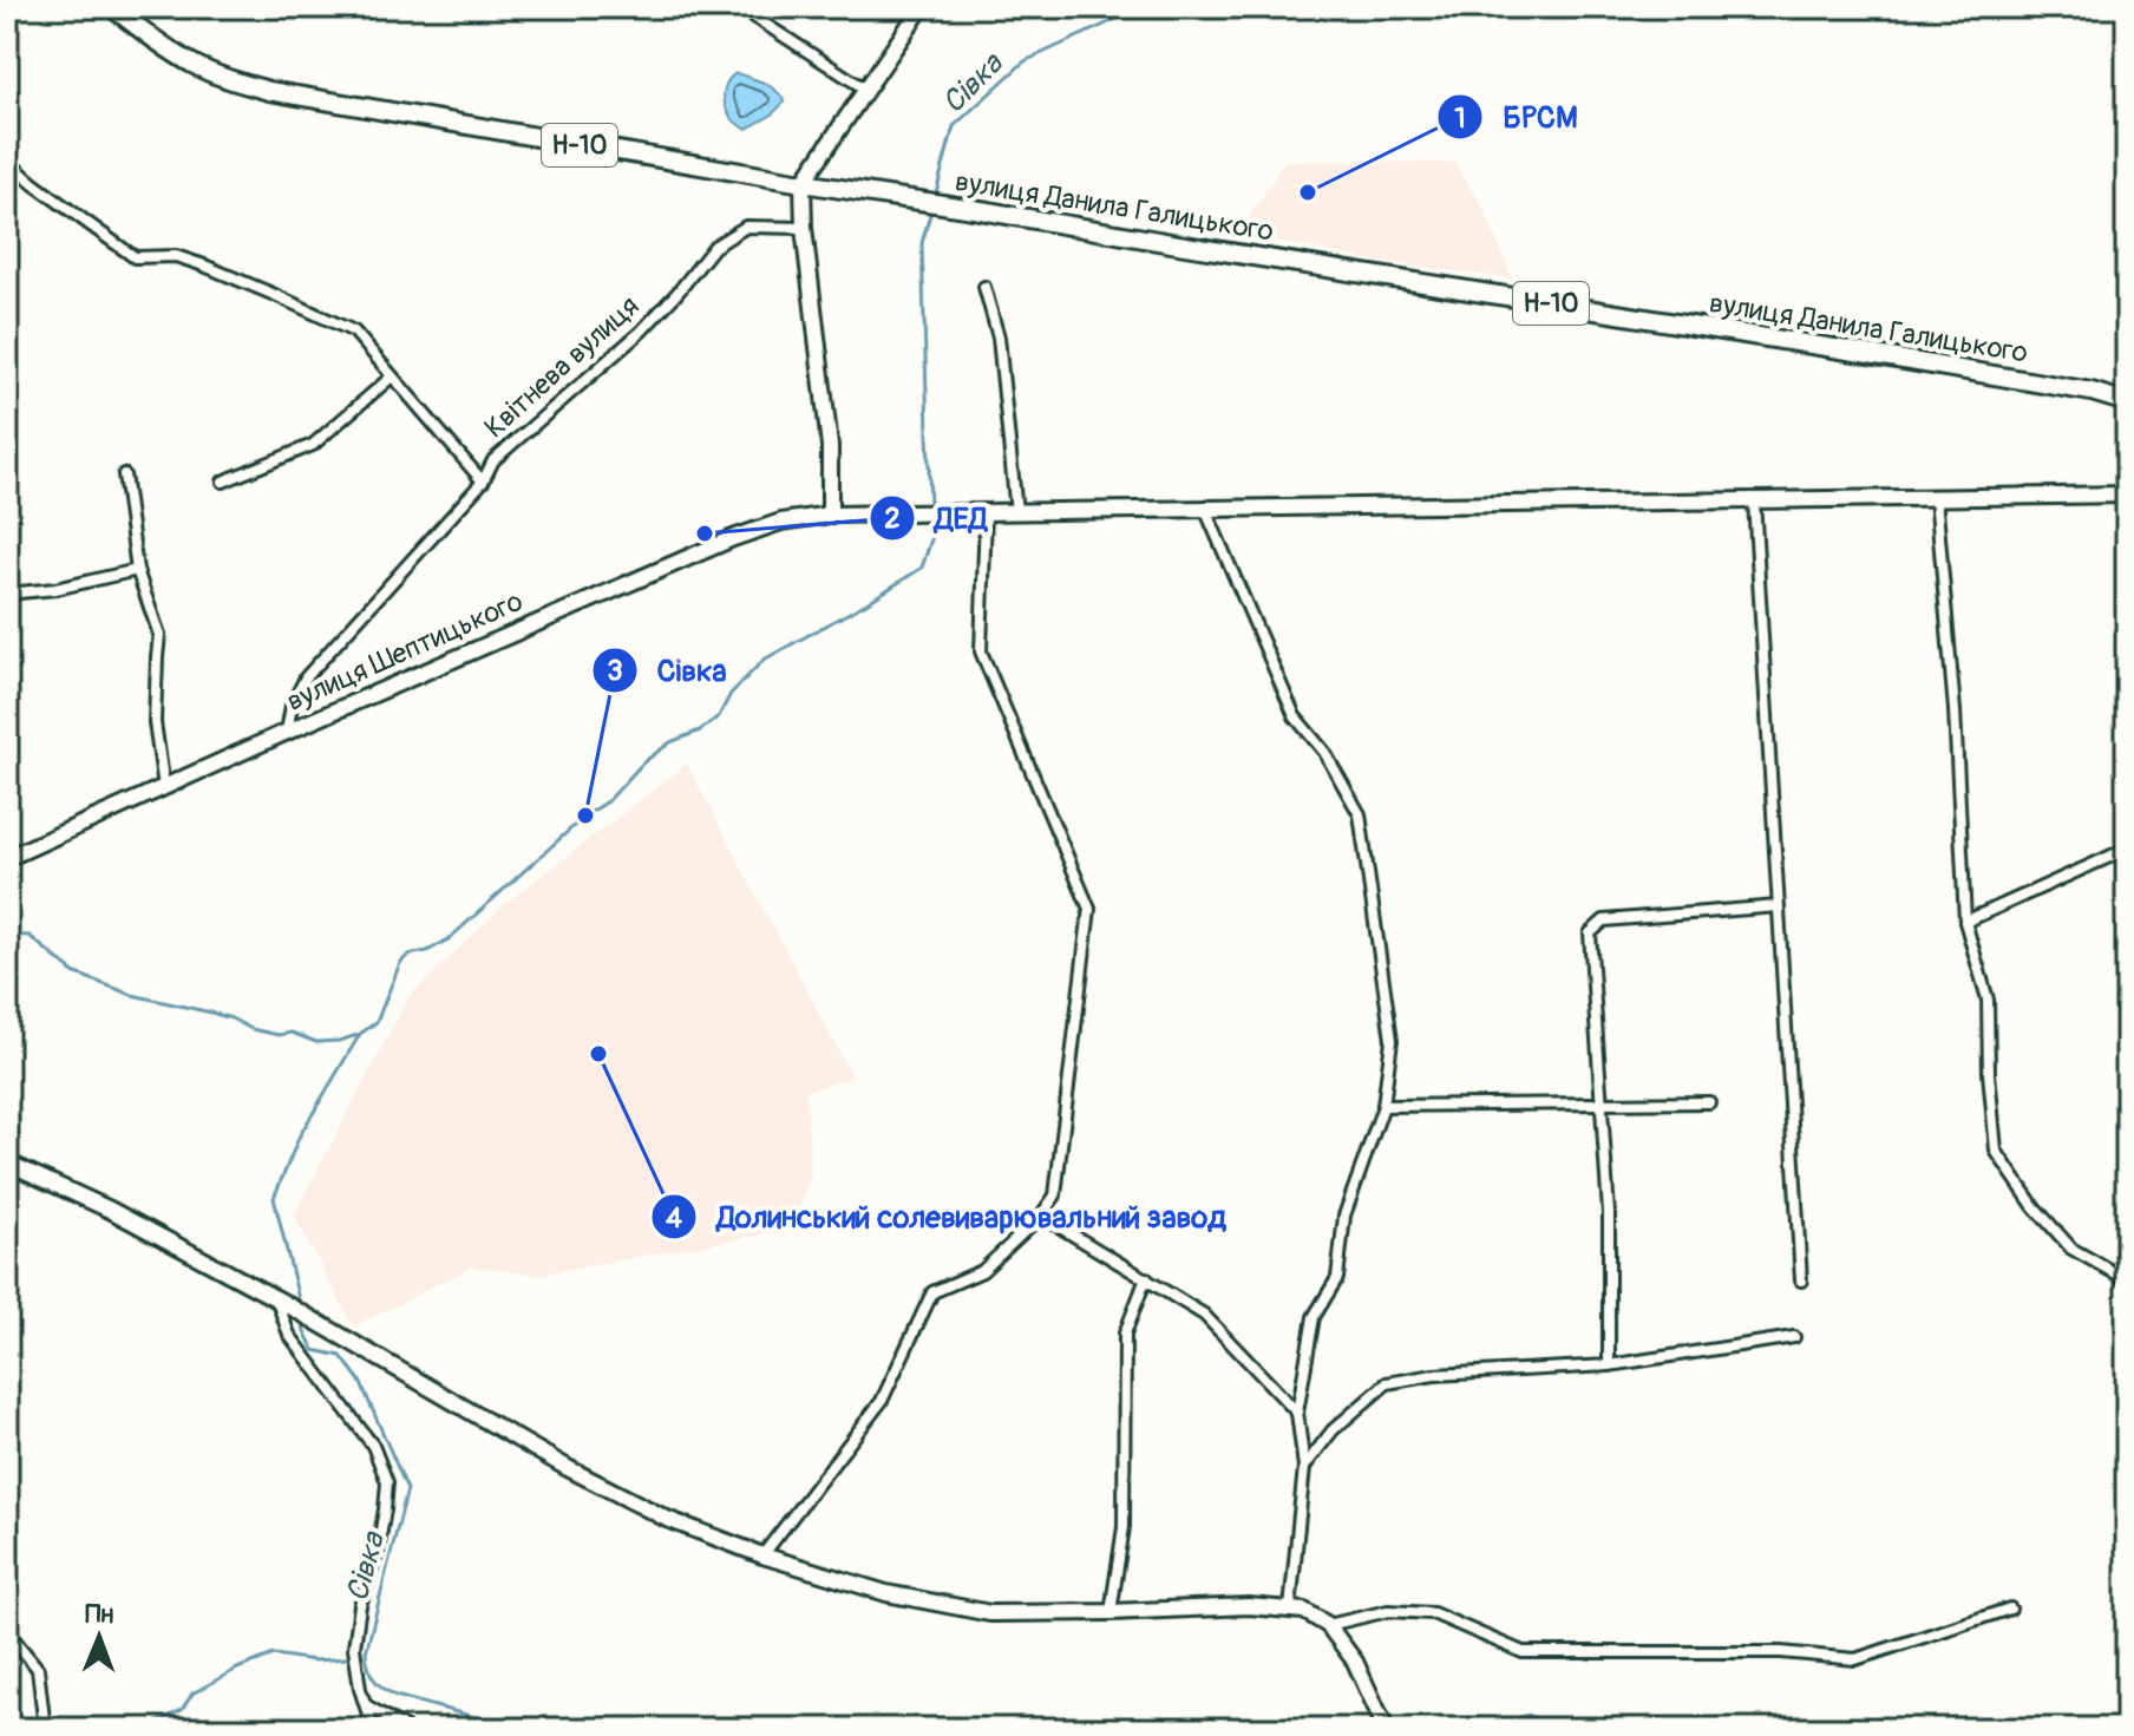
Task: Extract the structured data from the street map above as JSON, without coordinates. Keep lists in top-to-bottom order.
{
  "streets": {
    "main road": ["Н-10", "вулиця Данила Галицького"],
    "street": ["Квітнева вулиця", "вулиця Шептицького"]
  },
  "crossings": [
    ["Квітнева вулиця", "вулиця Шептицького"]
  ],
  "water": ["Сівка"],
  "places": [
    "БРСМ",
    "ДЕД",
    "Сівка",
    "Долинський солевиварювальний завод"
  ],
  "north": "top"
}
